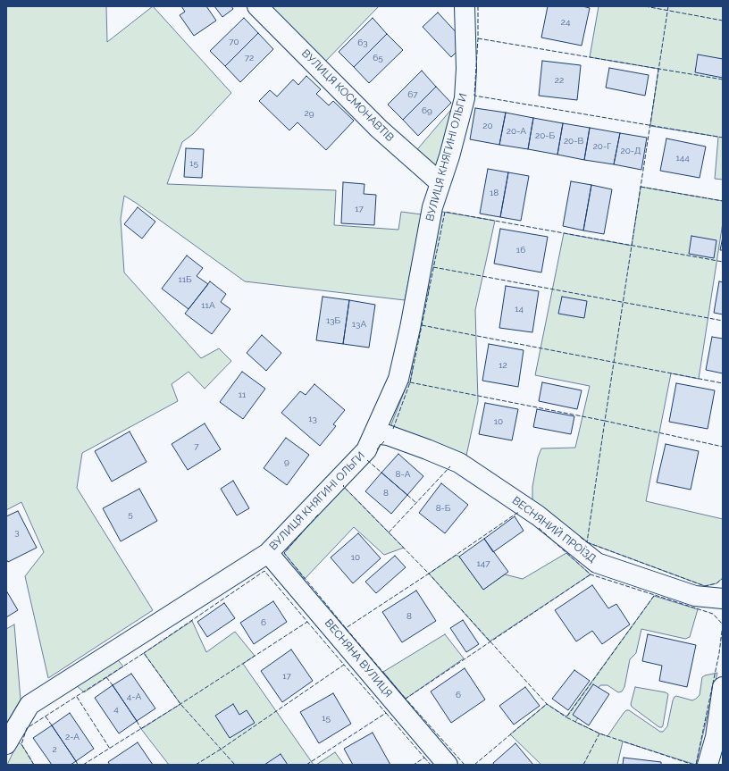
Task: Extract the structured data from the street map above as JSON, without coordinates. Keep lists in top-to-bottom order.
{
  "streets": {
    "street": [
      "ВУЛИЦЯ КОСМОНАВТІВ",
      "ВУЛИЦЯ КНЯГИНІ ОЛЬГИ",
      "ВЕСНЯНИЙ ПРОЇЗД",
      "ВЕСНЯНА ВУЛИЦЯ"
    ]
  },
  "crossings": [
    ["ВУЛИЦЯ КОСМОНАВТІВ", "ВУЛИЦЯ КНЯГИНІ ОЛЬГИ"],
    ["ВУЛИЦЯ КНЯГИНІ ОЛЬГИ", "ВЕСНЯНИЙ ПРОЇЗД"],
    ["ВУЛИЦЯ КНЯГИНІ ОЛЬГИ", "ВЕСНЯНА ВУЛИЦЯ"]
  ],
  "house_numbers": [
    "24",
    "70",
    "63",
    "72",
    "65",
    "22",
    "67",
    "69",
    "29",
    "20",
    "20-А",
    "20-Б",
    "20-В",
    "20-Г",
    "20-Д",
    "144",
    "15",
    "18",
    "17",
    "16",
    "11Б",
    "11А",
    "14",
    "13Б",
    "13А",
    "12",
    "11",
    "13",
    "10",
    "7",
    "9",
    "8-А",
    "8",
    "8-Б",
    "5",
    "3",
    "10",
    "147",
    "8",
    "6",
    "17",
    "6",
    "4-А",
    "4",
    "15",
    "2-А",
    "2"
  ]
}
